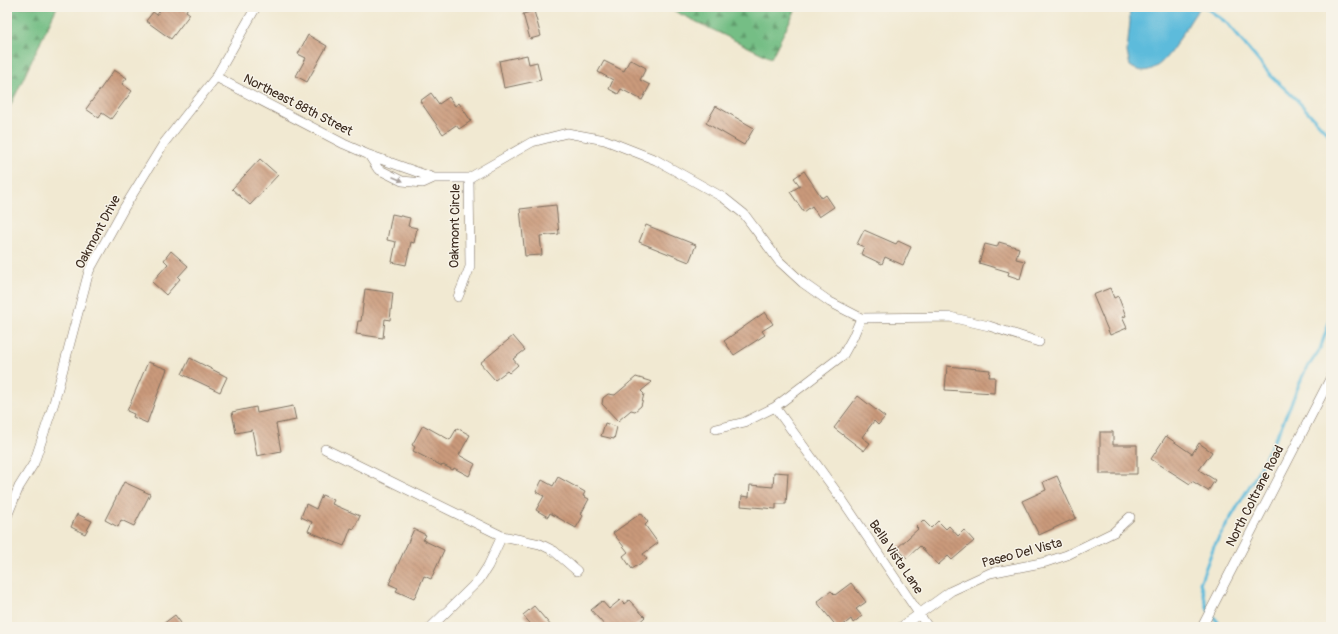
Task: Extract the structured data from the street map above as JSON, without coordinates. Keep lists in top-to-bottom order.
{
  "streets": {
    "street": [
      "Northeast 88th Street",
      "Oakmont Circle",
      "Oakmont Drive",
      "North Coltrane Road",
      "Paseo Del Vista",
      "Bella Vista Lane"
    ]
  },
  "crossings": [
    ["Northeast 88th Street", "Oakmont Circle"],
    ["Northeast 88th Street", "Oakmont Drive"],
    ["Paseo Del Vista", "Bella Vista Lane"]
  ]
}
